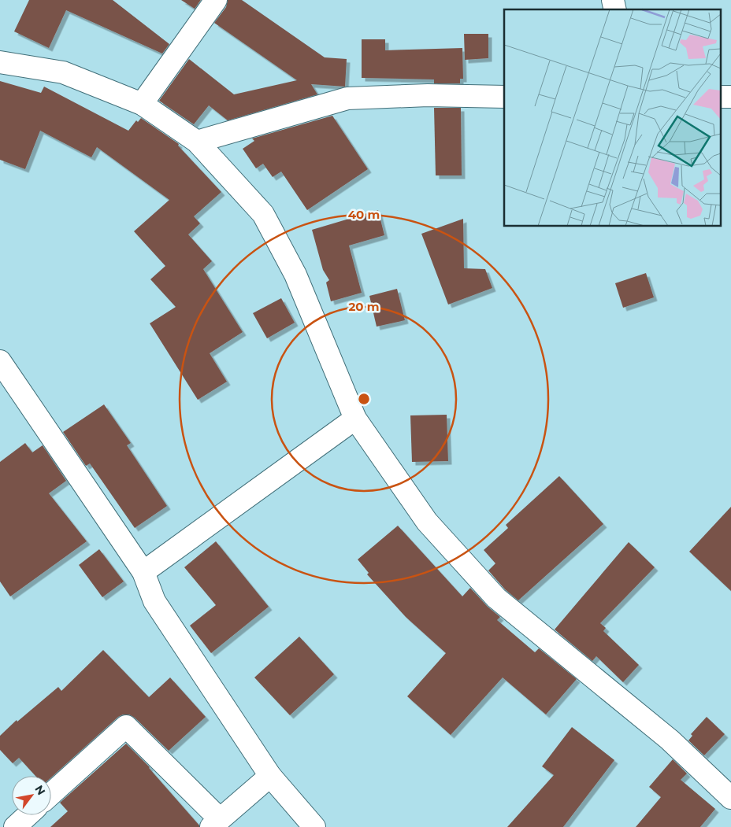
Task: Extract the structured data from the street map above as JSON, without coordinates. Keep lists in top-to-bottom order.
{
  "north": "top right",
  "rings": ["40 m", "20 m"]
}
